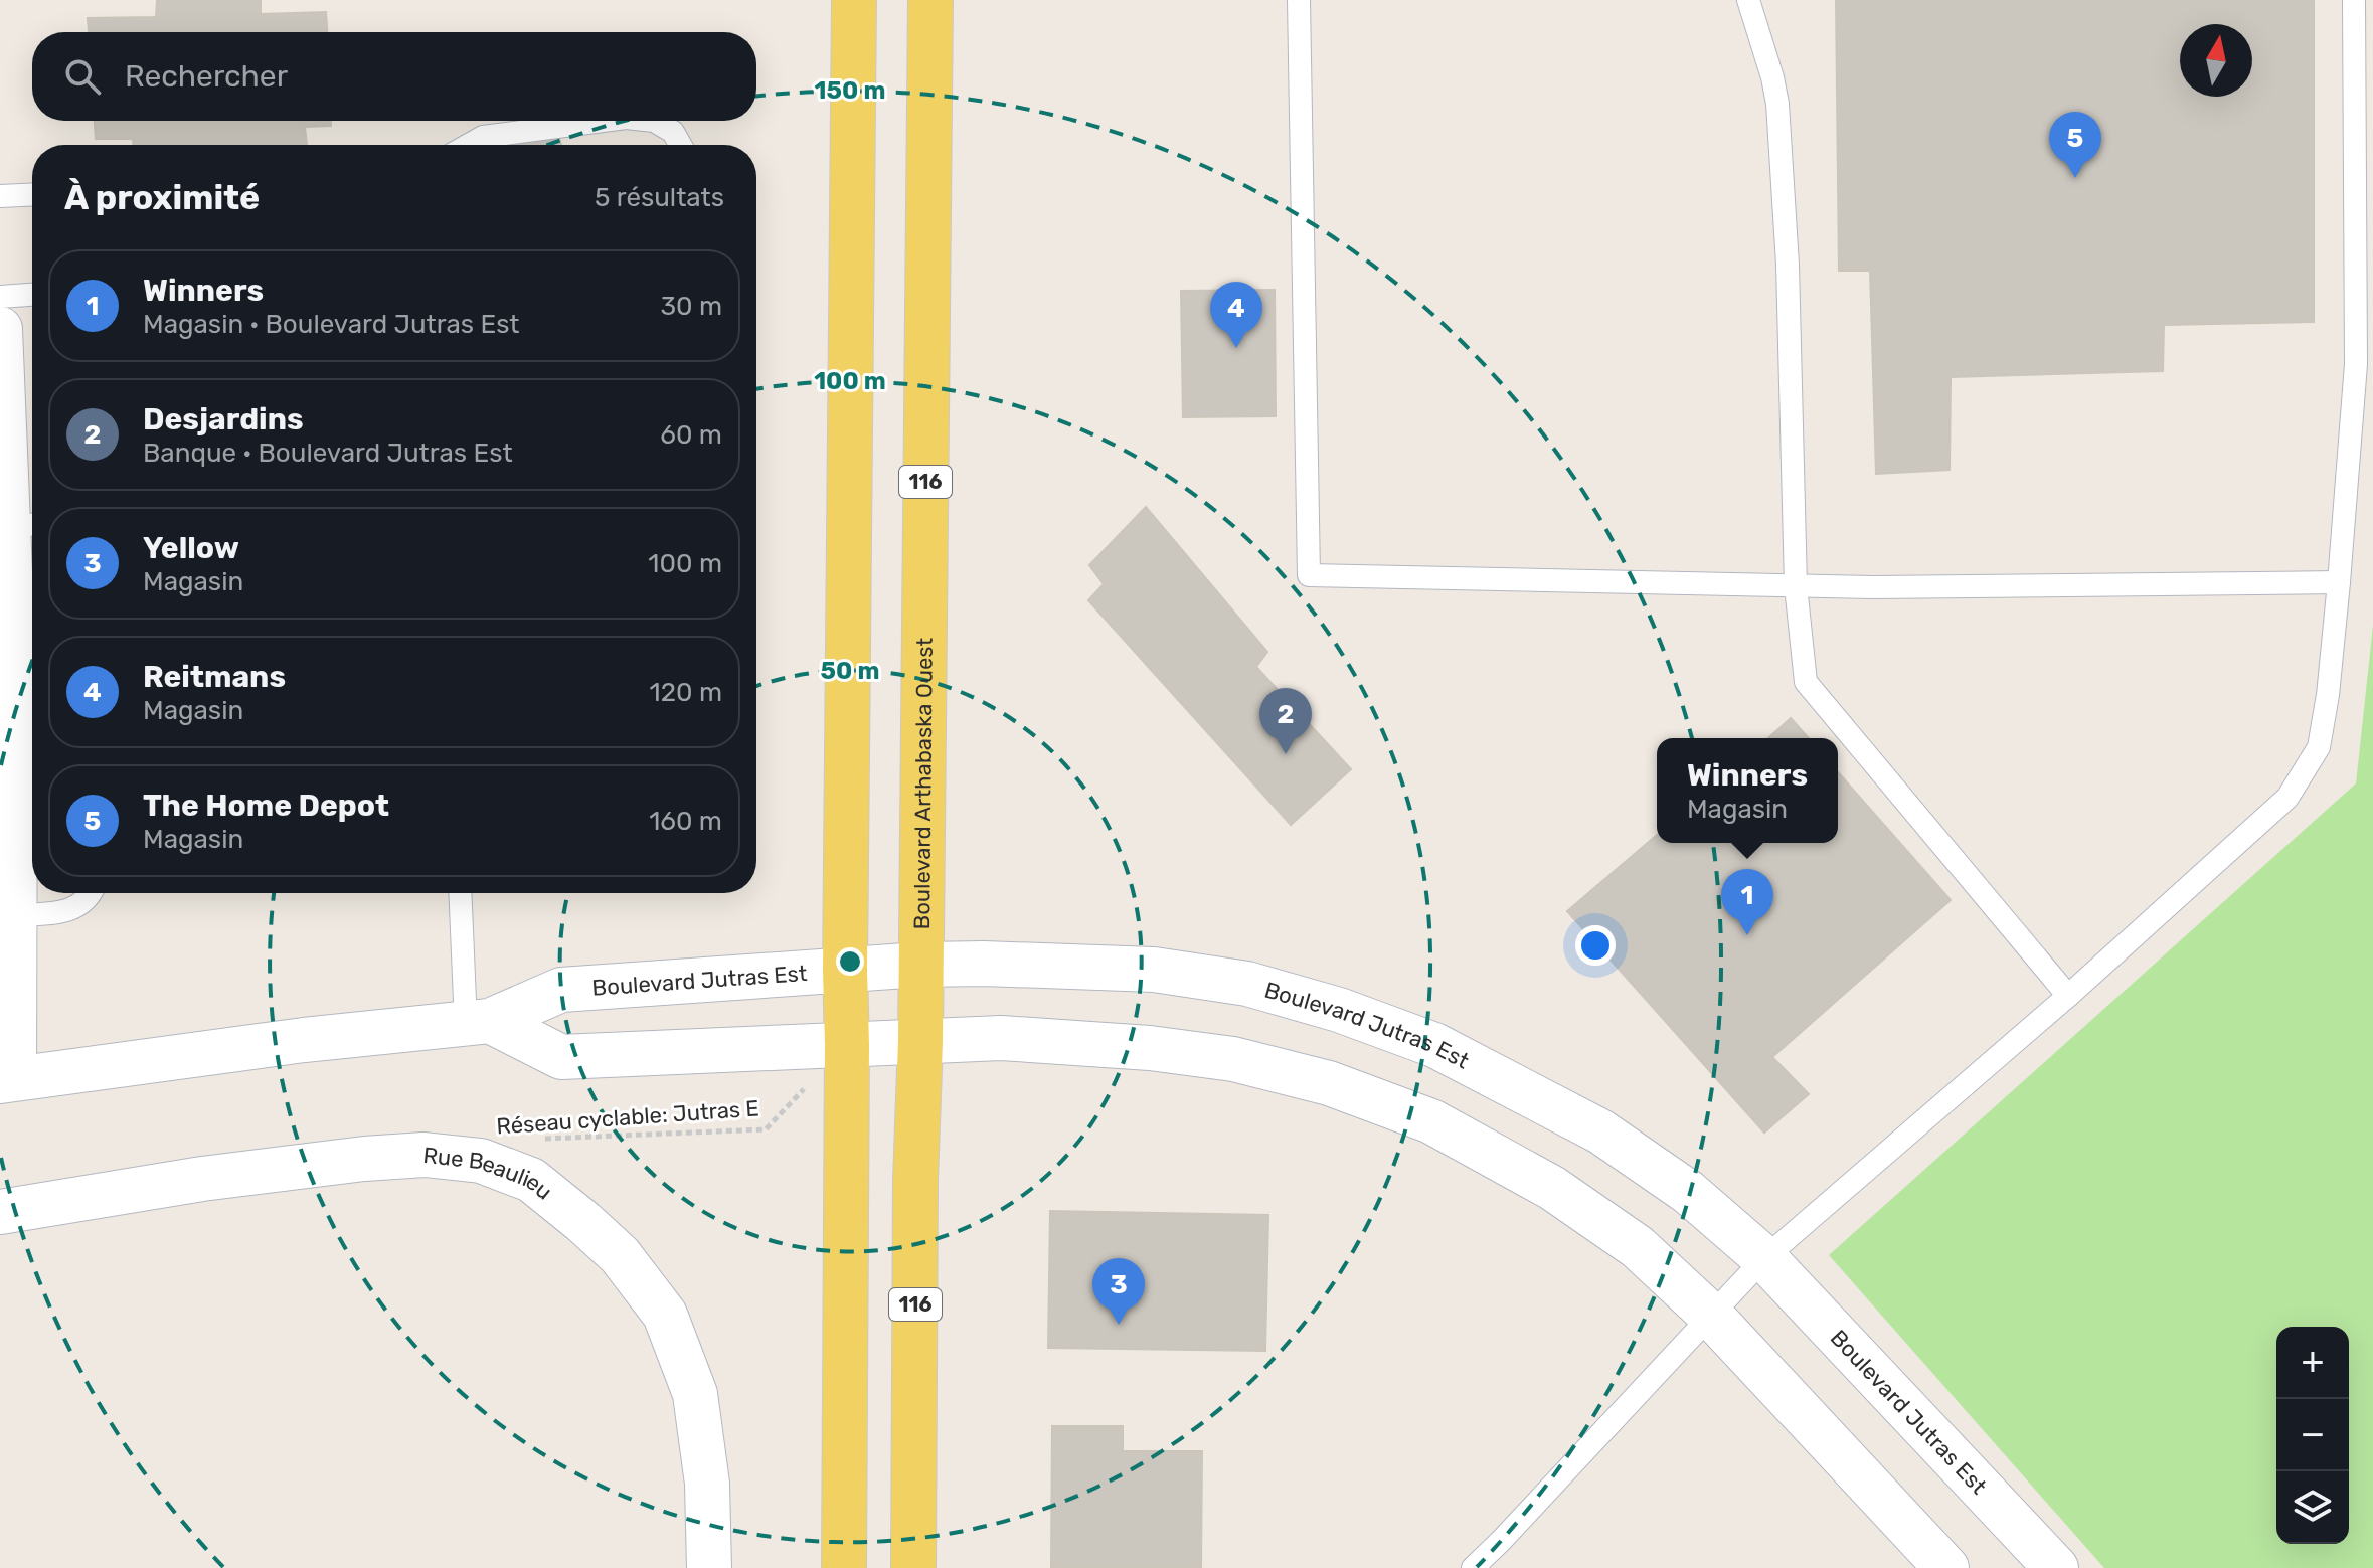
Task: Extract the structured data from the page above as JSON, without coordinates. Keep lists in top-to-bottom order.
{
  "streets": {
    "main road": [
      "116",
      "Boulevard Arthabaska Ouest",
      "Boulevard Jutras Est",
      "Rue Beaulieu"
    ],
    "path": ["Réseau cyclable: Jutras E"]
  },
  "crossings": [
    ["Boulevard Arthabaska Ouest", "Boulevard Jutras Est"]
  ],
  "north": "top",
  "page": {
    "search": "Rechercher",
    "pins": [
      "5",
      "4",
      "2",
      "1",
      "3"
    ],
    "heading": ["À proximité", "5 résultats"],
    "list": [
      {
        "mark": "1",
        "name": "Winners",
        "note": "Magasin · Boulevard Jutras Est",
        "value": "30 m"
      },
      {
        "mark": "2",
        "name": "Desjardins",
        "note": "Banque · Boulevard Jutras Est",
        "value": "60 m"
      },
      {
        "mark": "3",
        "name": "Yellow",
        "note": "Magasin",
        "value": "100 m"
      },
      {
        "mark": "4",
        "name": "Reitmans",
        "note": "Magasin",
        "value": "120 m"
      },
      {
        "mark": "5",
        "name": "The Home Depot",
        "note": "Magasin",
        "value": "160 m"
      }
    ],
    "popup": ["Winners", "Magasin"],
    "map_buttons": ["+", "−"]
  },
  "rings": ["150 m", "100 m", "50 m"]
}
